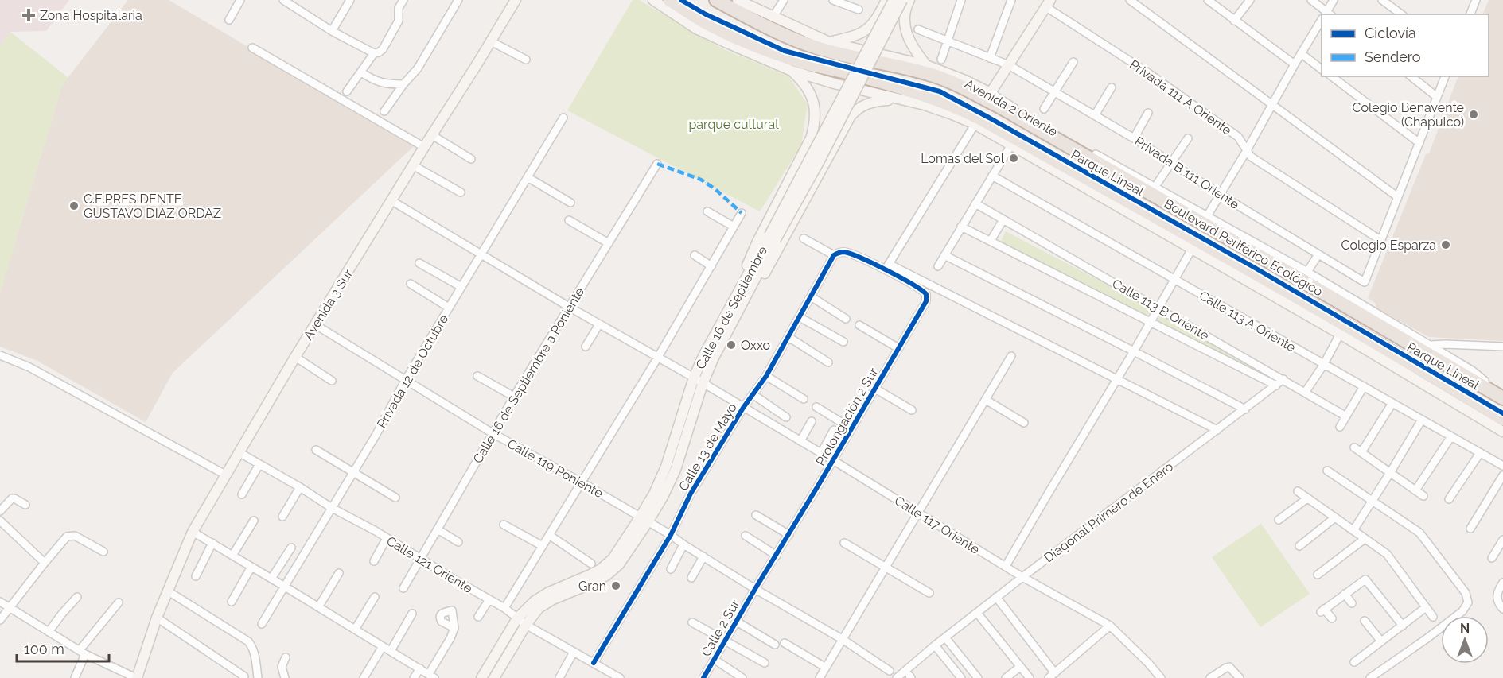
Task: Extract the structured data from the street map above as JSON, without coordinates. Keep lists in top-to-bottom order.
{
  "streets": {
    "highway": ["Boulevard Periférico Ecológico"],
    "main road": ["Avenida 2 Oriente", "Avenida 3 Sur", "Calle 16 de Septiembre"],
    "street": [
      "Privada 111 A Oriente",
      "Privada B 111 Oriente",
      "Calle 113 B Oriente",
      "Calle 113 A Oriente",
      "Privada 12 de Octubre",
      "Calle 16 de Septiembre a Poniente",
      "Prolongación 2 Sur",
      "Calle 13 de Mayo",
      "Calle 119 Poniente",
      "Diagonal Primero de Enero",
      "Calle 117 Oriente",
      "Calle 121 Oriente",
      "Calle 2 Sur"
    ],
    "cycle path": ["Parque Lineal"]
  },
  "crossings": [
    ["Privada 111 A Oriente", "Privada B 111 Oriente"],
    ["Avenida 2 Oriente", "Boulevard Periférico Ecológico"],
    ["Avenida 3 Sur", "Calle 119 Poniente"],
    ["Avenida 3 Sur", "Calle 117 Oriente"],
    ["Avenida 3 Sur", "Calle 121 Oriente"],
    ["Calle 16 de Septiembre", "Calle 119 Poniente"],
    ["Calle 16 de Septiembre", "Calle 117 Oriente"],
    ["Calle 16 de Septiembre", "Calle 121 Oriente"],
    ["Calle 113 B Oriente", "Diagonal Primero de Enero"],
    ["Privada 12 de Octubre", "Calle 119 Poniente"],
    ["Privada 12 de Octubre", "Calle 117 Oriente"],
    ["Privada 12 de Octubre", "Calle 121 Oriente"],
    ["Calle 16 de Septiembre a Poniente", "Calle 119 Poniente"],
    ["Calle 16 de Septiembre a Poniente", "Calle 117 Oriente"],
    ["Calle 16 de Septiembre a Poniente", "Calle 121 Oriente"],
    ["Prolongación 2 Sur", "Calle 119 Poniente"],
    ["Prolongación 2 Sur", "Calle 117 Oriente"],
    ["Prolongación 2 Sur", "Calle 2 Sur"],
    ["Calle 13 de Mayo", "Calle 119 Poniente"],
    ["Calle 13 de Mayo", "Calle 117 Oriente"],
    ["Calle 13 de Mayo", "Calle 121 Oriente"],
    ["Calle 119 Poniente", "Calle 2 Sur"],
    ["Diagonal Primero de Enero", "Calle 117 Oriente"]
  ],
  "parks": ["parque cultural"],
  "places": {
    "health": ["Zona Hospitalaria"],
    "other": [
      "Colegio Benavente (Chapulco)",
      "Lomas del Sol",
      "C.E.PRESIDENTE GUSTAVO DIAZ ORDAZ",
      "Colegio Esparza",
      "Oxxo",
      "Gran"
    ]
  },
  "legend": ["Ciclovía", "Sendero"],
  "scale_bar": "100 m",
  "north": "top"
}
